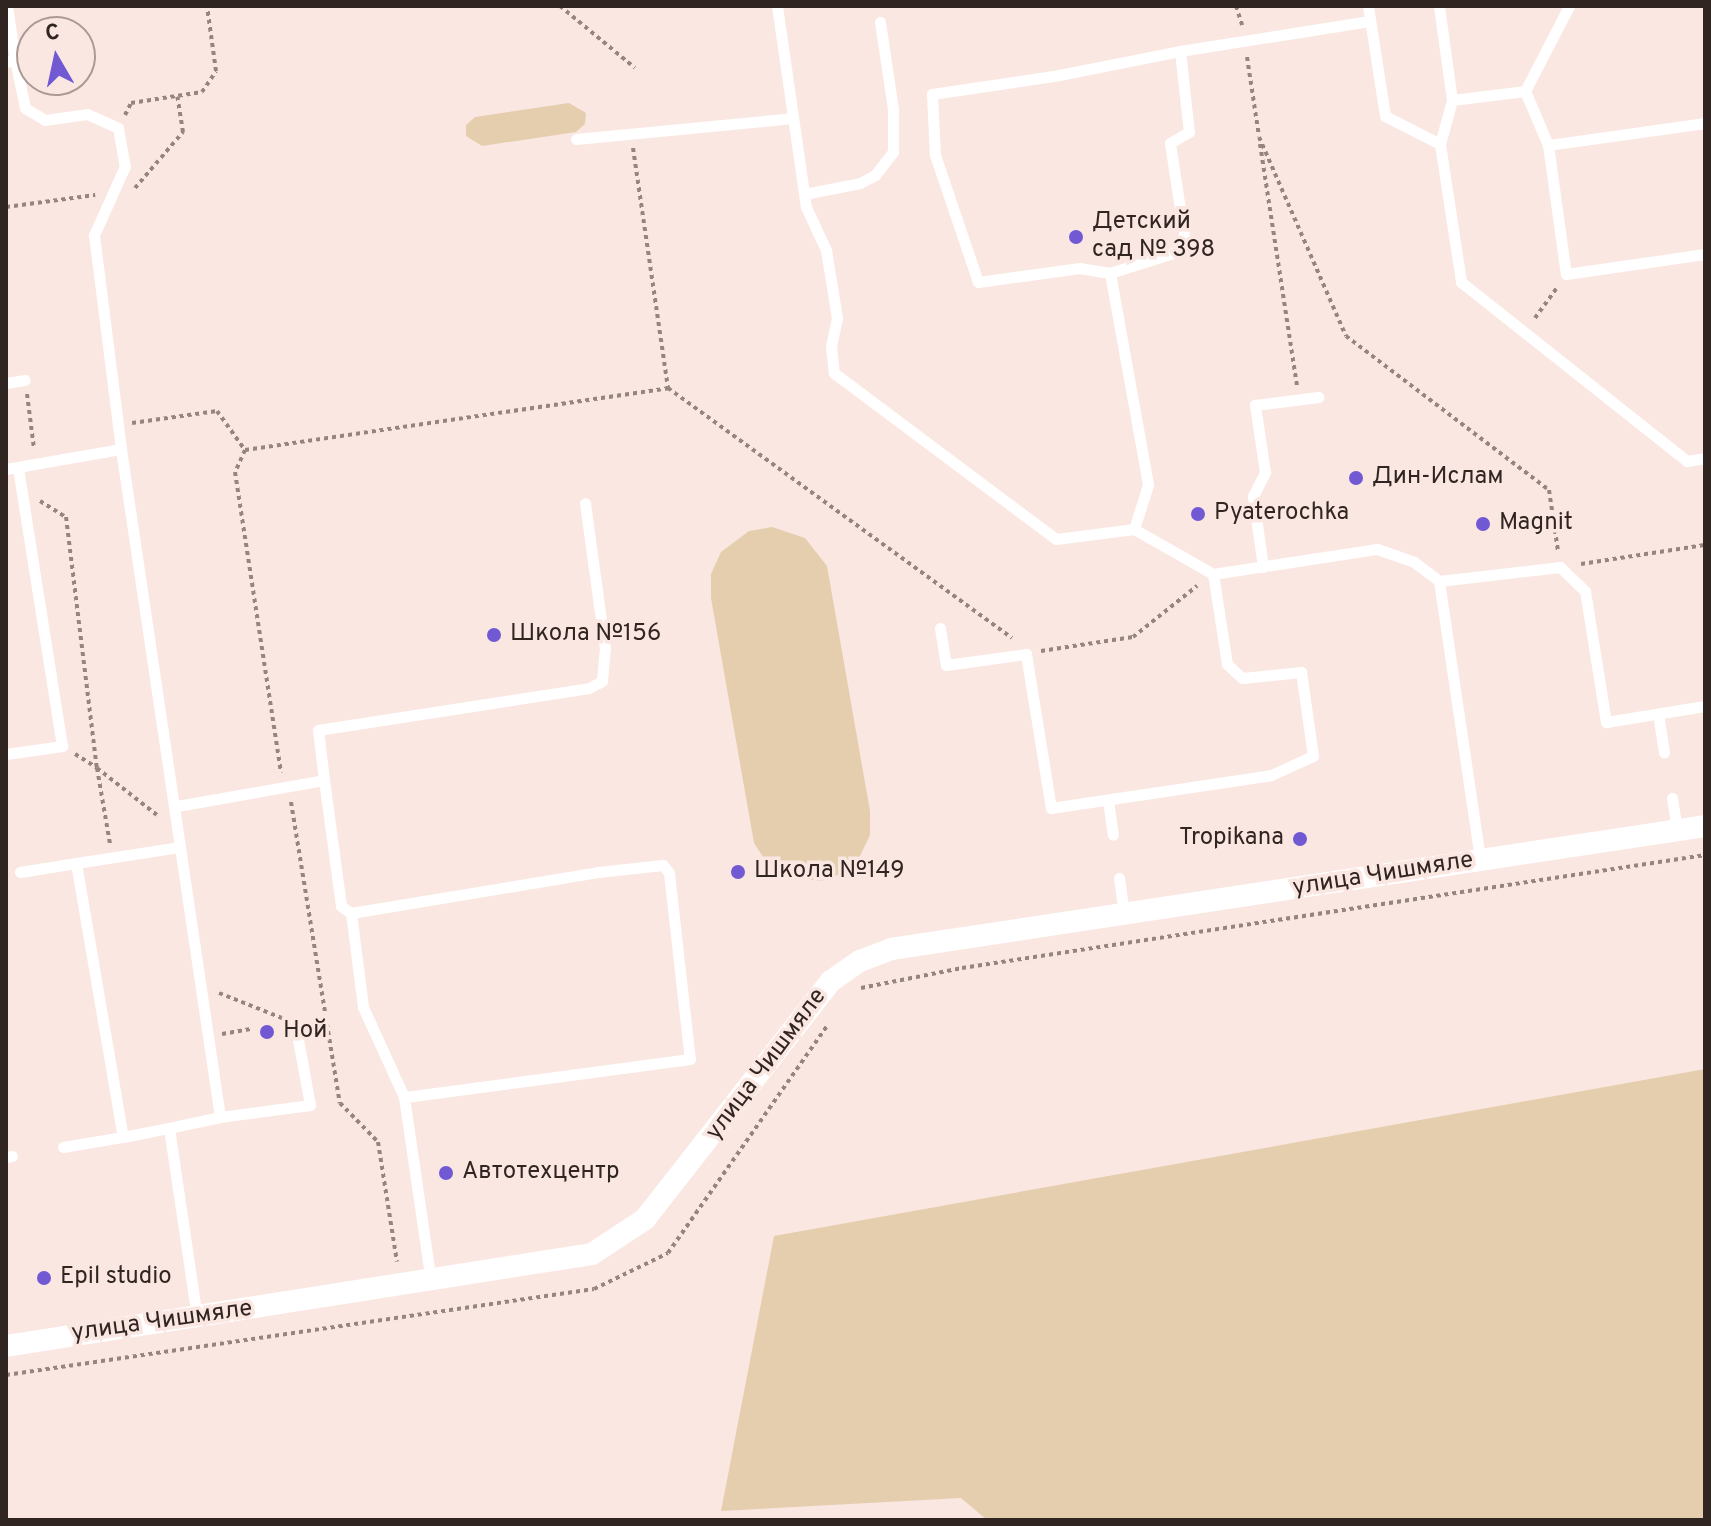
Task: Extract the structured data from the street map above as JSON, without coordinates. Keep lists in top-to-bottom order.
{
  "streets": {
    "street": ["улица Чишмяле"]
  },
  "places": [
    "Детский сад № 398",
    "Дин-Ислам",
    "Pyaterochka",
    "Magnit",
    "Школа №156",
    "Tropikana",
    "Школа №149",
    "Ной",
    "Автотехцентр",
    "Epil studio"
  ],
  "north": "top"
}
